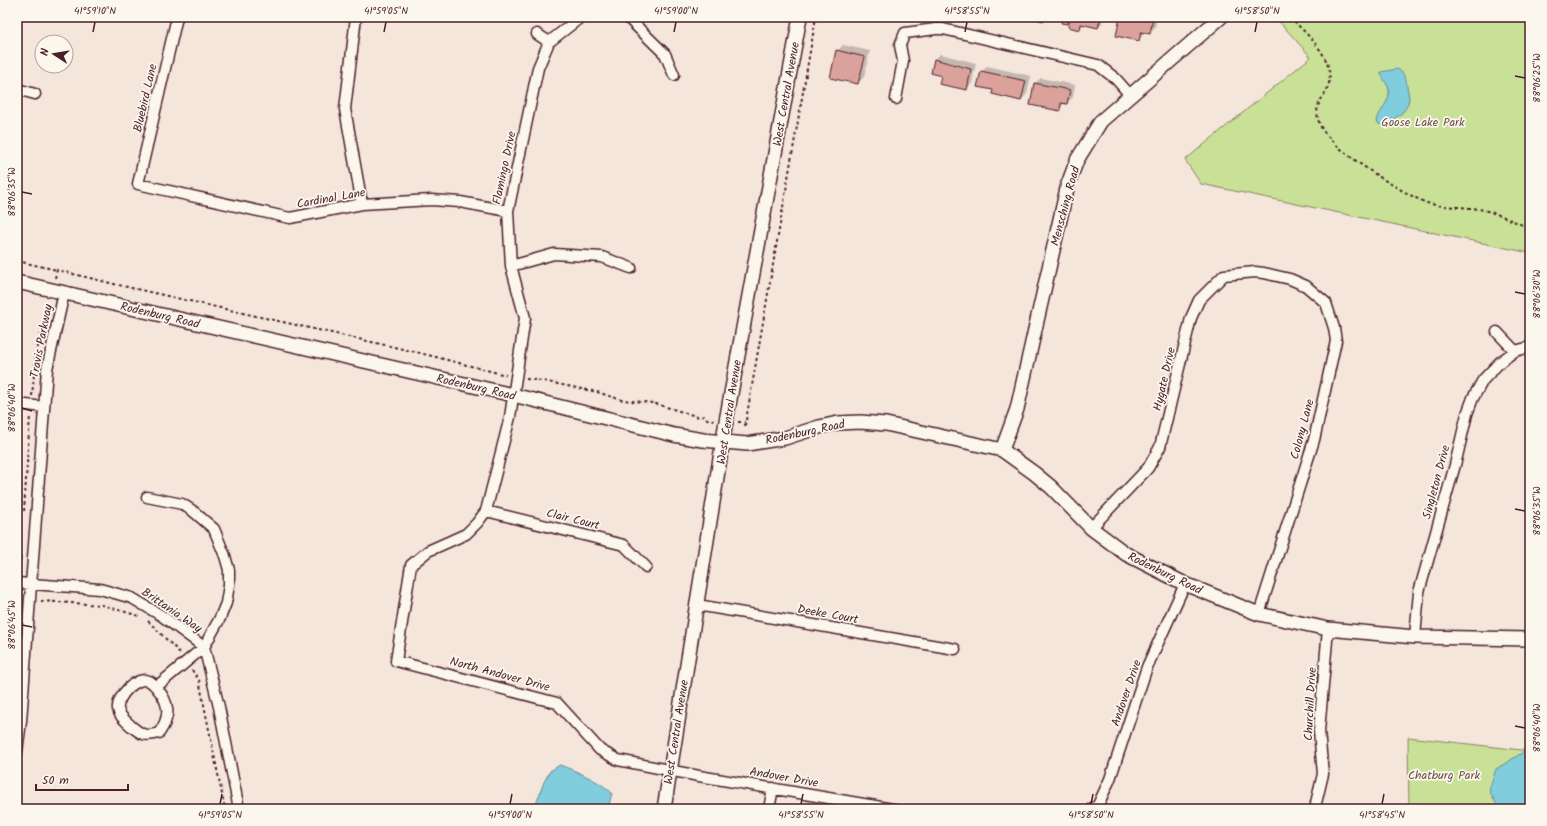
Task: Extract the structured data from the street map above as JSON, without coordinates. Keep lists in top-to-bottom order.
{
  "streets": {
    "street": [
      "West Central Avenue",
      "Bluebird Lane",
      "Flamingo Drive",
      "Cardinal Lane",
      "Mensching Road",
      "Rodenburg Road",
      "Travis Parkway",
      "Hygate Drive",
      "Colony Lane",
      "Singleton Drive",
      "Clair Court",
      "Brittania Way",
      "Deeke Court",
      "North Andover Drive",
      "Andover Drive",
      "Churchill Drive"
    ]
  },
  "crossings": [
    ["West Central Avenue", "Rodenburg Road"],
    ["West Central Avenue", "Deeke Court"],
    ["West Central Avenue", "North Andover Drive"],
    ["West Central Avenue", "Andover Drive"],
    ["Bluebird Lane", "Cardinal Lane"],
    ["Flamingo Drive", "Cardinal Lane"],
    ["Flamingo Drive", "Rodenburg Road"],
    ["Flamingo Drive", "Clair Court"],
    ["Flamingo Drive", "North Andover Drive"],
    ["Mensching Road", "Rodenburg Road"],
    ["Rodenburg Road", "Travis Parkway"],
    ["Rodenburg Road", "Hygate Drive"],
    ["Rodenburg Road", "Colony Lane"],
    ["Rodenburg Road", "Singleton Drive"],
    ["Rodenburg Road", "Andover Drive"],
    ["Rodenburg Road", "Churchill Drive"],
    ["Travis Parkway", "Brittania Way"],
    ["Hygate Drive", "Colony Lane"],
    ["Clair Court", "North Andover Drive"],
    ["North Andover Drive", "Andover Drive"]
  ],
  "parks": ["Goose Lake Park", "Chatburg Park"],
  "scale_bar": "50 m",
  "north": "left",
  "coordinates": [
    "41°59'10\"N",
    "41°59'05\"N",
    "41°59'00\"N",
    "41°58'55\"N",
    "41°58'50\"N",
    "88°06'25\"W",
    "88°06'35\"W",
    "88°06'30\"W",
    "88°06'40\"W",
    "88°06'45\"W",
    "41°58'45\"N"
  ]
}
